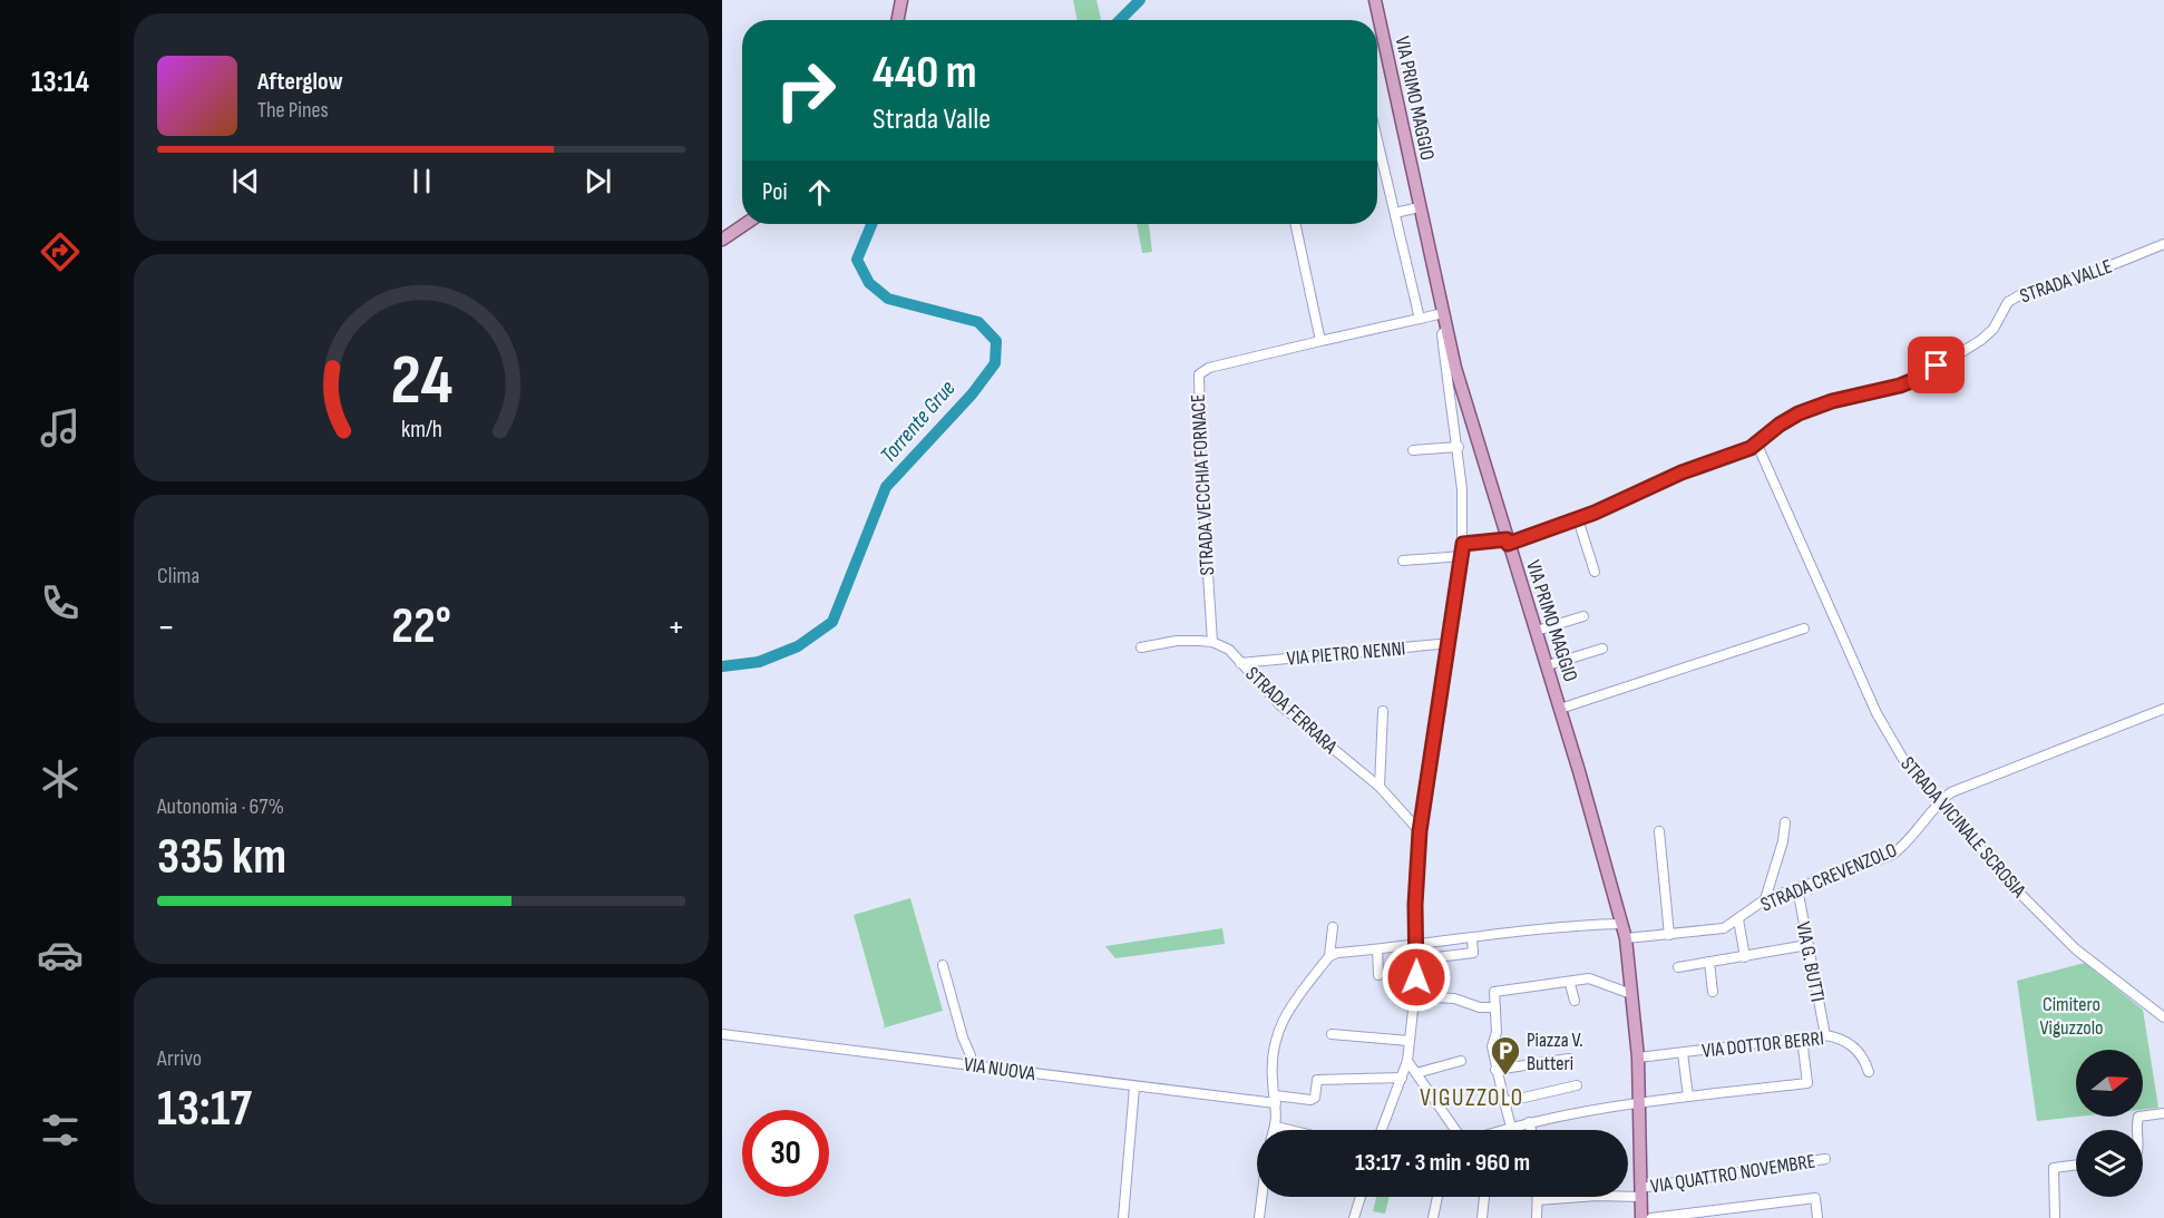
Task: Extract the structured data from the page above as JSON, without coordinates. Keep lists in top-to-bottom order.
{
  "streets": {
    "main road": ["VIA PRIMO MAGGIO"],
    "street": [
      "STRADA VALLE",
      "STRADA VECCHIA FORNACE",
      "VIA PIETRO NENNI",
      "STRADA FERRARA",
      "STRADA VICINALE SCROSIA",
      "STRADA CREVENZOLO",
      "VIA G. BUTTI",
      "VIA DOTTOR BERRI",
      "VIA NUOVA",
      "VIA QUATTRO NOVEMBRE"
    ]
  },
  "crossings": [
    ["VIA PRIMO MAGGIO", "STRADA VALLE"],
    ["VIA PRIMO MAGGIO", "STRADA VECCHIA FORNACE"],
    ["VIA PRIMO MAGGIO", "STRADA CREVENZOLO"],
    ["VIA PRIMO MAGGIO", "VIA DOTTOR BERRI"],
    ["VIA PRIMO MAGGIO", "VIA QUATTRO NOVEMBRE"],
    ["STRADA VALLE", "STRADA VICINALE SCROSIA"],
    ["STRADA VECCHIA FORNACE", "STRADA FERRARA"],
    ["VIA PIETRO NENNI", "STRADA FERRARA"],
    ["STRADA VICINALE SCROSIA", "STRADA CREVENZOLO"],
    ["STRADA CREVENZOLO", "VIA G. BUTTI"],
    ["VIA G. BUTTI", "VIA DOTTOR BERRI"]
  ],
  "districts": ["VIGUZZOLO"],
  "water": ["Torrente Grue"],
  "parks": ["Cimitero Viguzzolo"],
  "places": {
    "parking": ["Piazza V. Butteri"]
  },
  "north": "right",
  "page": {
    "tabs": "13:14",
    "turn": ["440 m", "Strada Valle"],
    "song": ["Afterglow", "The Pines"],
    "then": "Poi",
    "tile": [
      "Clima",
      ["Autonomia · 67%", "335 km"],
      ["Arrivo", "13:17"]
    ],
    "heat": ["−", "22°", "+"],
    "limit": "30",
    "trip": "13:17 · 3 min · 960 m",
    "gauge": ["24", "km/h"]
  }
}
